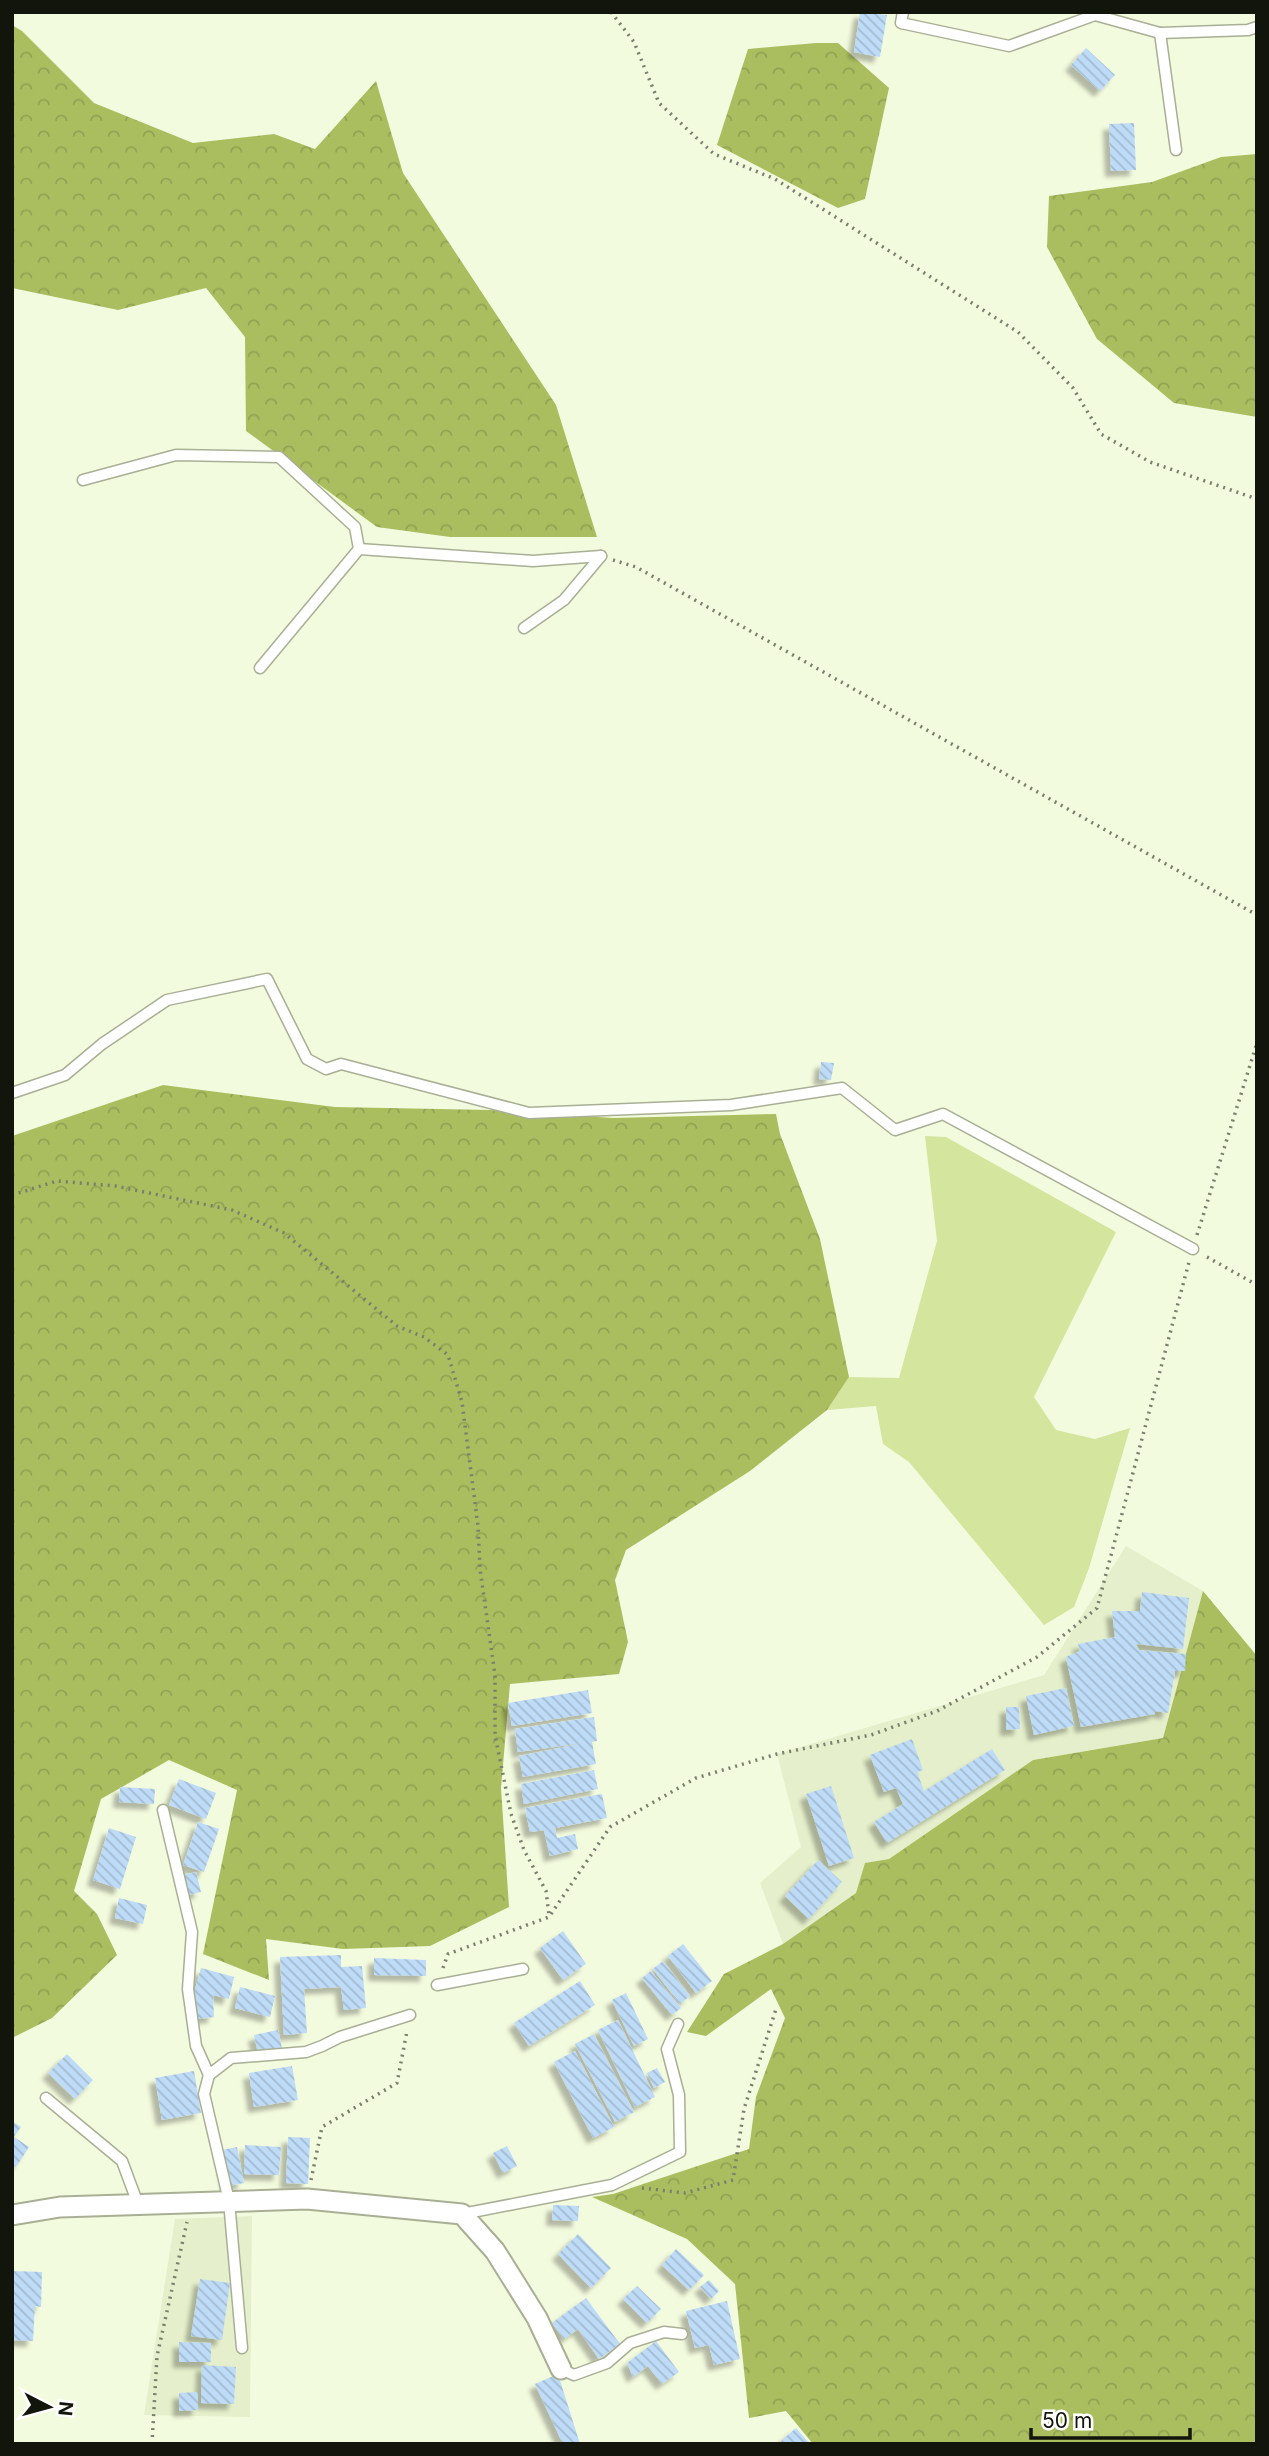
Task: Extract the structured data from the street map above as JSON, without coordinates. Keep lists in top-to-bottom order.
{
  "scale_bar": "50 m",
  "north": "right"
}
